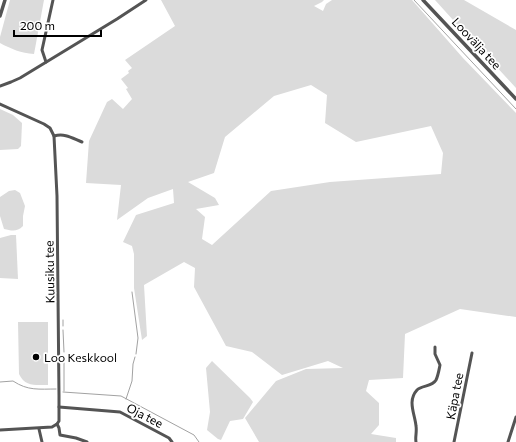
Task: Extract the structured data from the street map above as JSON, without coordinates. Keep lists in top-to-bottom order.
{
  "streets": {
    "street": [
      "Loovälja tee",
      "Kuusiku tee",
      "Käpa tee",
      "Oja tee"
    ]
  },
  "crossings": [
    ["Kuusiku tee", "Oja tee"]
  ],
  "places": ["Loo Keskkool"],
  "scale_bar": "200 m"
}
